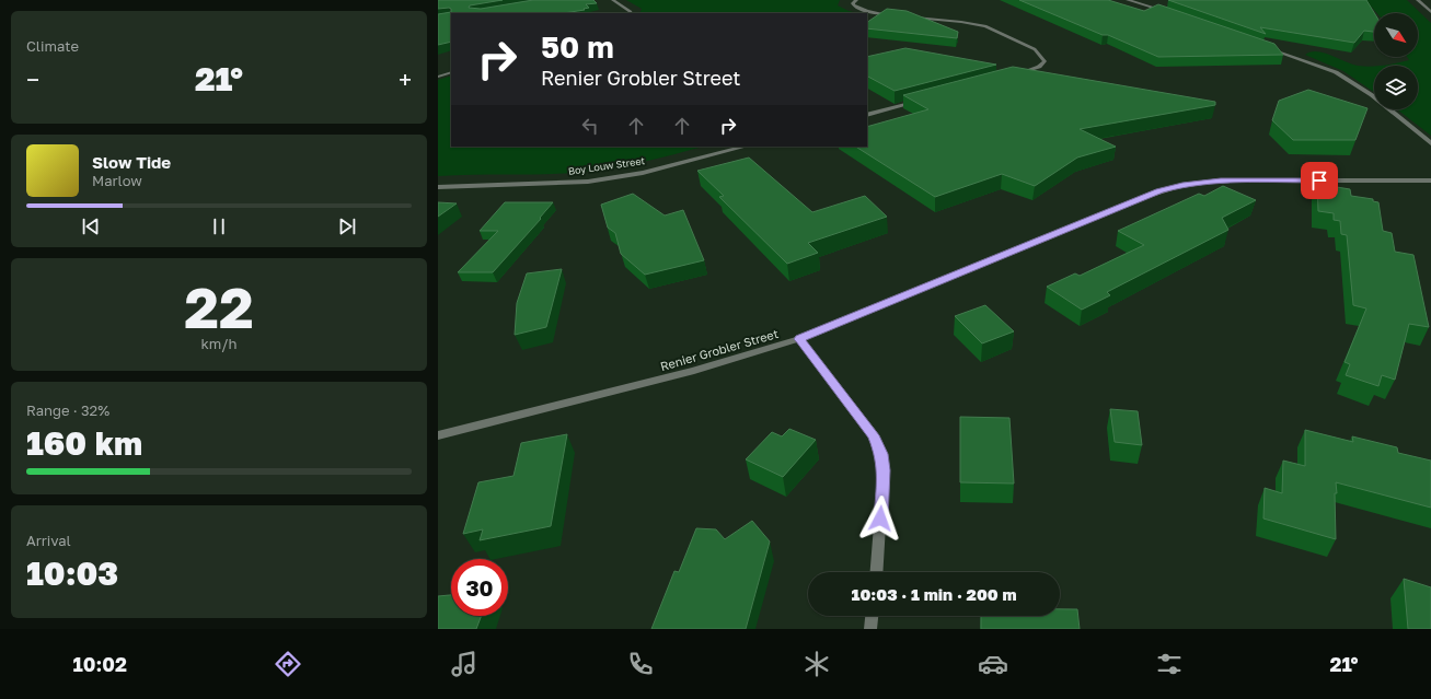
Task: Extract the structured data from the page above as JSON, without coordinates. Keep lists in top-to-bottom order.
{
  "streets": {
    "street": ["Boy Louw Street", "Renier Grobler Street"]
  },
  "north": "bottom right",
  "page": {
    "tile": [
      "Climate",
      ["22", "km/h"],
      ["Range · 32%", "160 km"],
      ["Arrival", "10:03"]
    ],
    "turn": ["50 m", "Renier Grobler Street"],
    "heat": ["−", "21°", "+"],
    "song": ["Slow Tide", "Marlow"],
    "limit": "30",
    "trip": "10:03 · 1 min · 200 m",
    "tabs": ["10:02", "21°"]
  }
}
